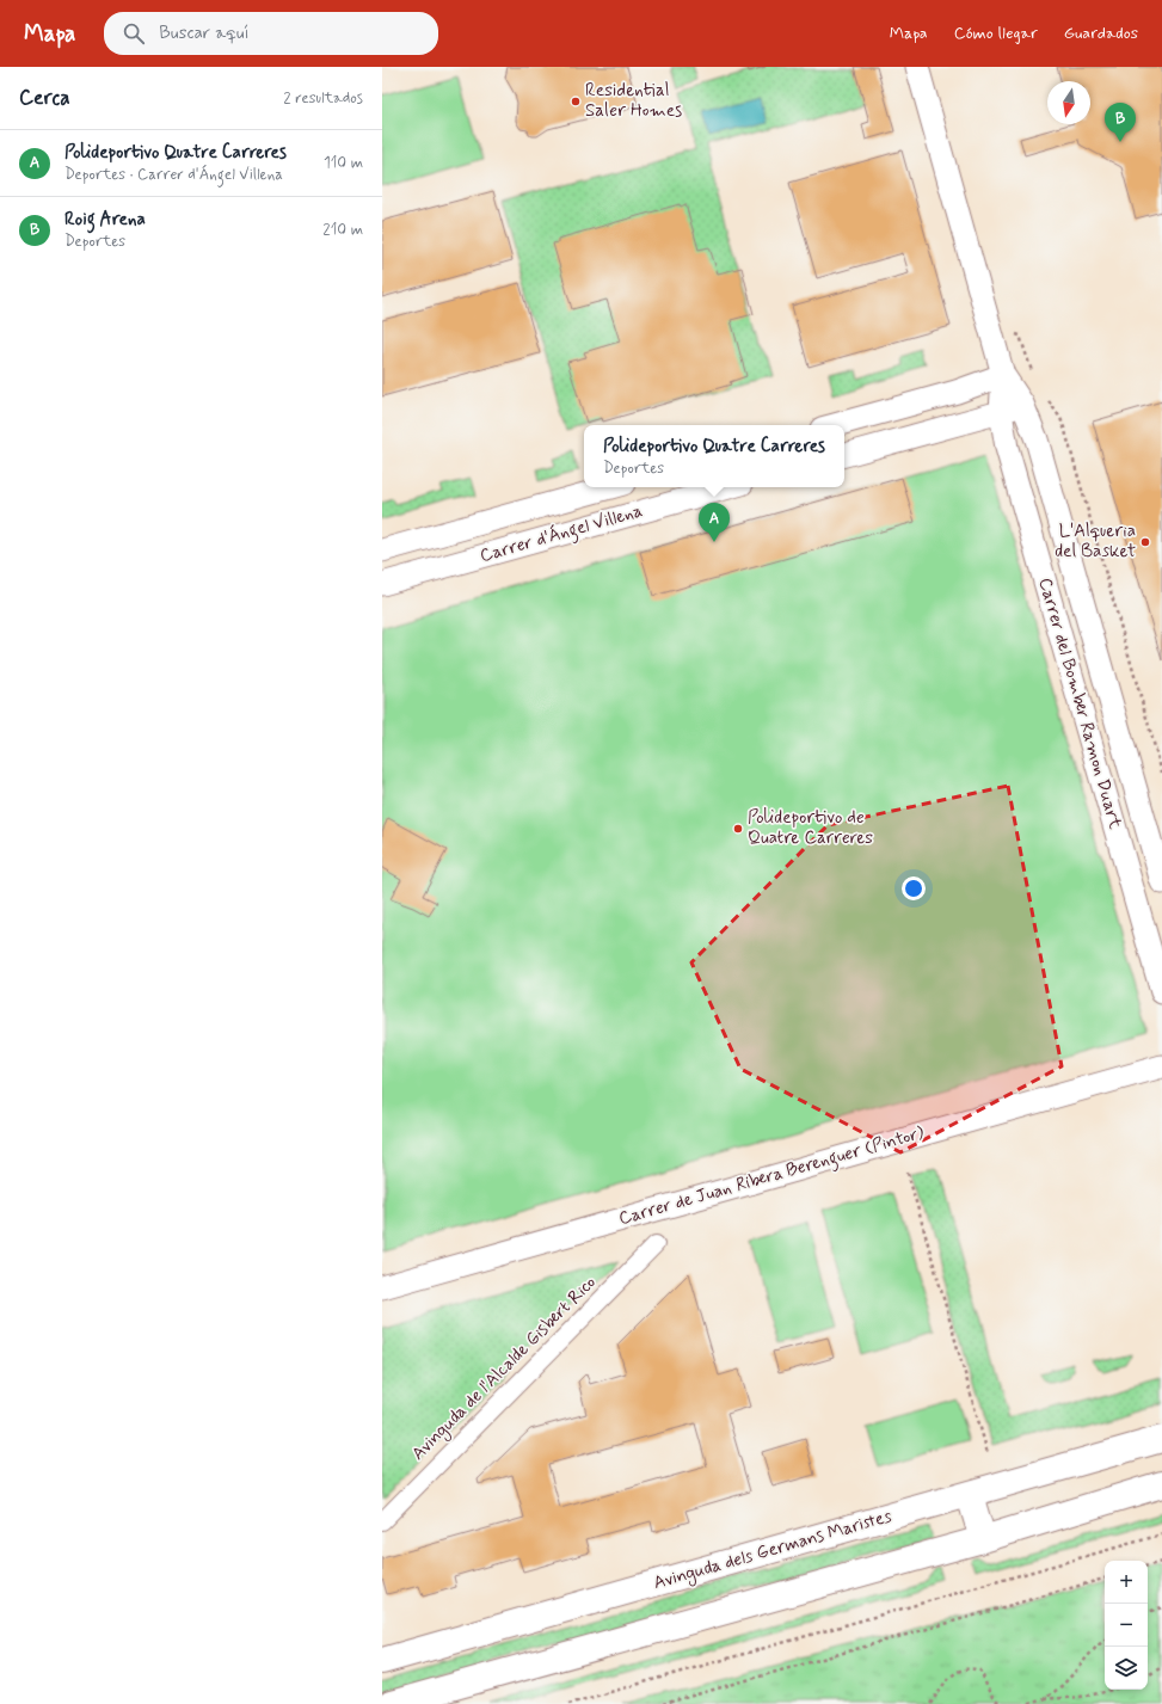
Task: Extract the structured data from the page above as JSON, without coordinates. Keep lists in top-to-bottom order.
{
  "streets": {
    "main road": ["Avinguda dels Germans Maristes"],
    "street": [
      "Carrer d'Ángel Villena",
      "Carrer del Bomber Ramon Duart",
      "Carrer de Juan Ribera Berenguer (Pintor)",
      "Avinguda de l'Alcalde Gisbert Rico"
    ]
  },
  "places": ["Residential Saler Homes", "L'Alqueria del Basket", "Polideportivo de Quatre Carreres"],
  "north": "bottom",
  "page": {
    "header": "Mapa",
    "search": "Buscar aquí",
    "nav": ["Mapa", "Cómo llegar", "Guardados"],
    "heading": ["Cerca", "2 resultados"],
    "pins": ["B", "A"],
    "list": [
      {
        "mark": "A",
        "name": "Polideportivo Quatre Carreres",
        "note": "Deportes · Carrer d'Ángel Villena",
        "value": "110 m"
      },
      {
        "mark": "B",
        "name": "Roig Arena",
        "note": "Deportes",
        "value": "210 m"
      }
    ],
    "popup": ["Polideportivo Quatre Carreres", "Deportes"],
    "map_buttons": ["+", "−"]
  }
}
